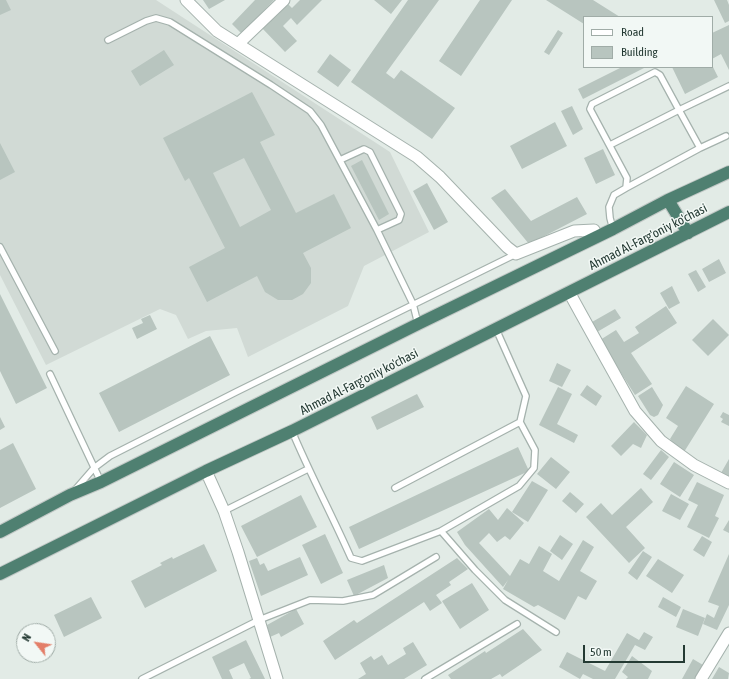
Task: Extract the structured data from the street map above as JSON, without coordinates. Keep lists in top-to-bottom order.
{
  "streets": {
    "highway": ["Ahmad Al-Farg'oniy ko'chasi"]
  },
  "legend": ["Road", "Building"],
  "scale_bar": "50 m",
  "north": "top left"
}
